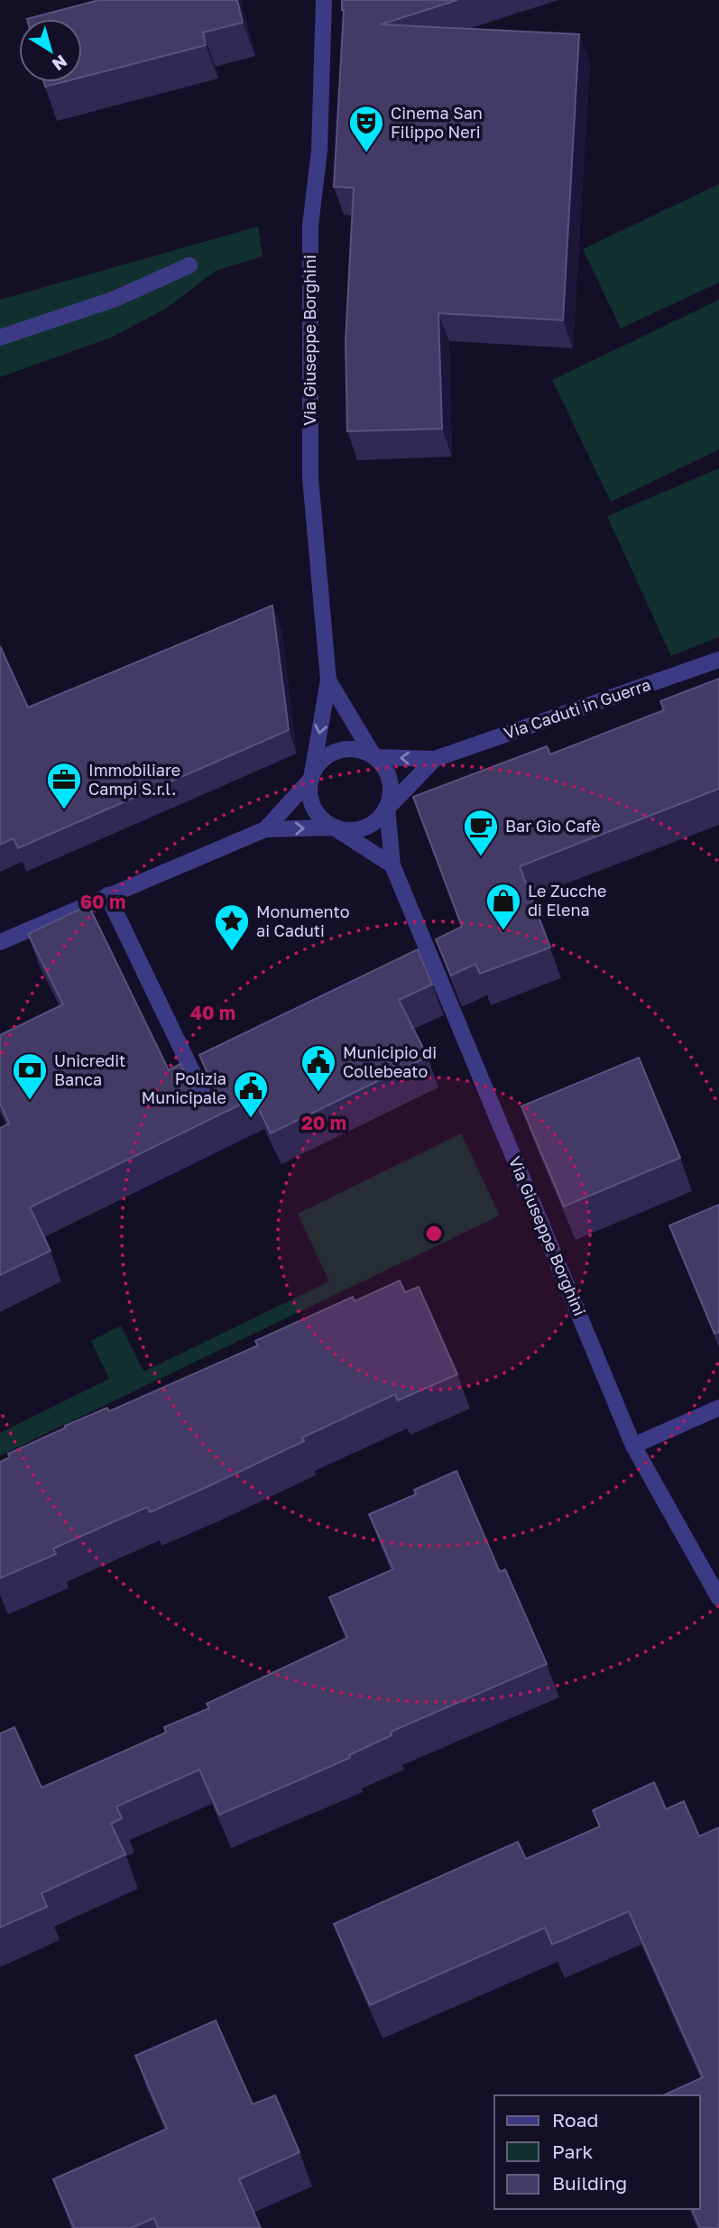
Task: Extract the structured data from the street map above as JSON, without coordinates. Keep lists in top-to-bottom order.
{
  "streets": {
    "street": ["Via Giuseppe Borghini", "Via Caduti in Guerra"]
  },
  "crossings": [
    ["Via Giuseppe Borghini", "Via Caduti in Guerra"]
  ],
  "places": {
    "theatre": ["Cinema San Filippo Neri"],
    "office": ["Immobiliare Campi S.r.l."],
    "cafe": ["Bar Gio Cafè"],
    "shop": ["Le Zucche di Elena"],
    "place": ["Monumento ai Caduti"],
    "public building": ["Municipio di Collebeato", "Polizia Municipale"],
    "bank": ["Unicredit Banca"]
  },
  "legend": ["Road", "Park", "Building"],
  "north": "bottom right",
  "rings": ["60 m", "40 m", "20 m"]
}
